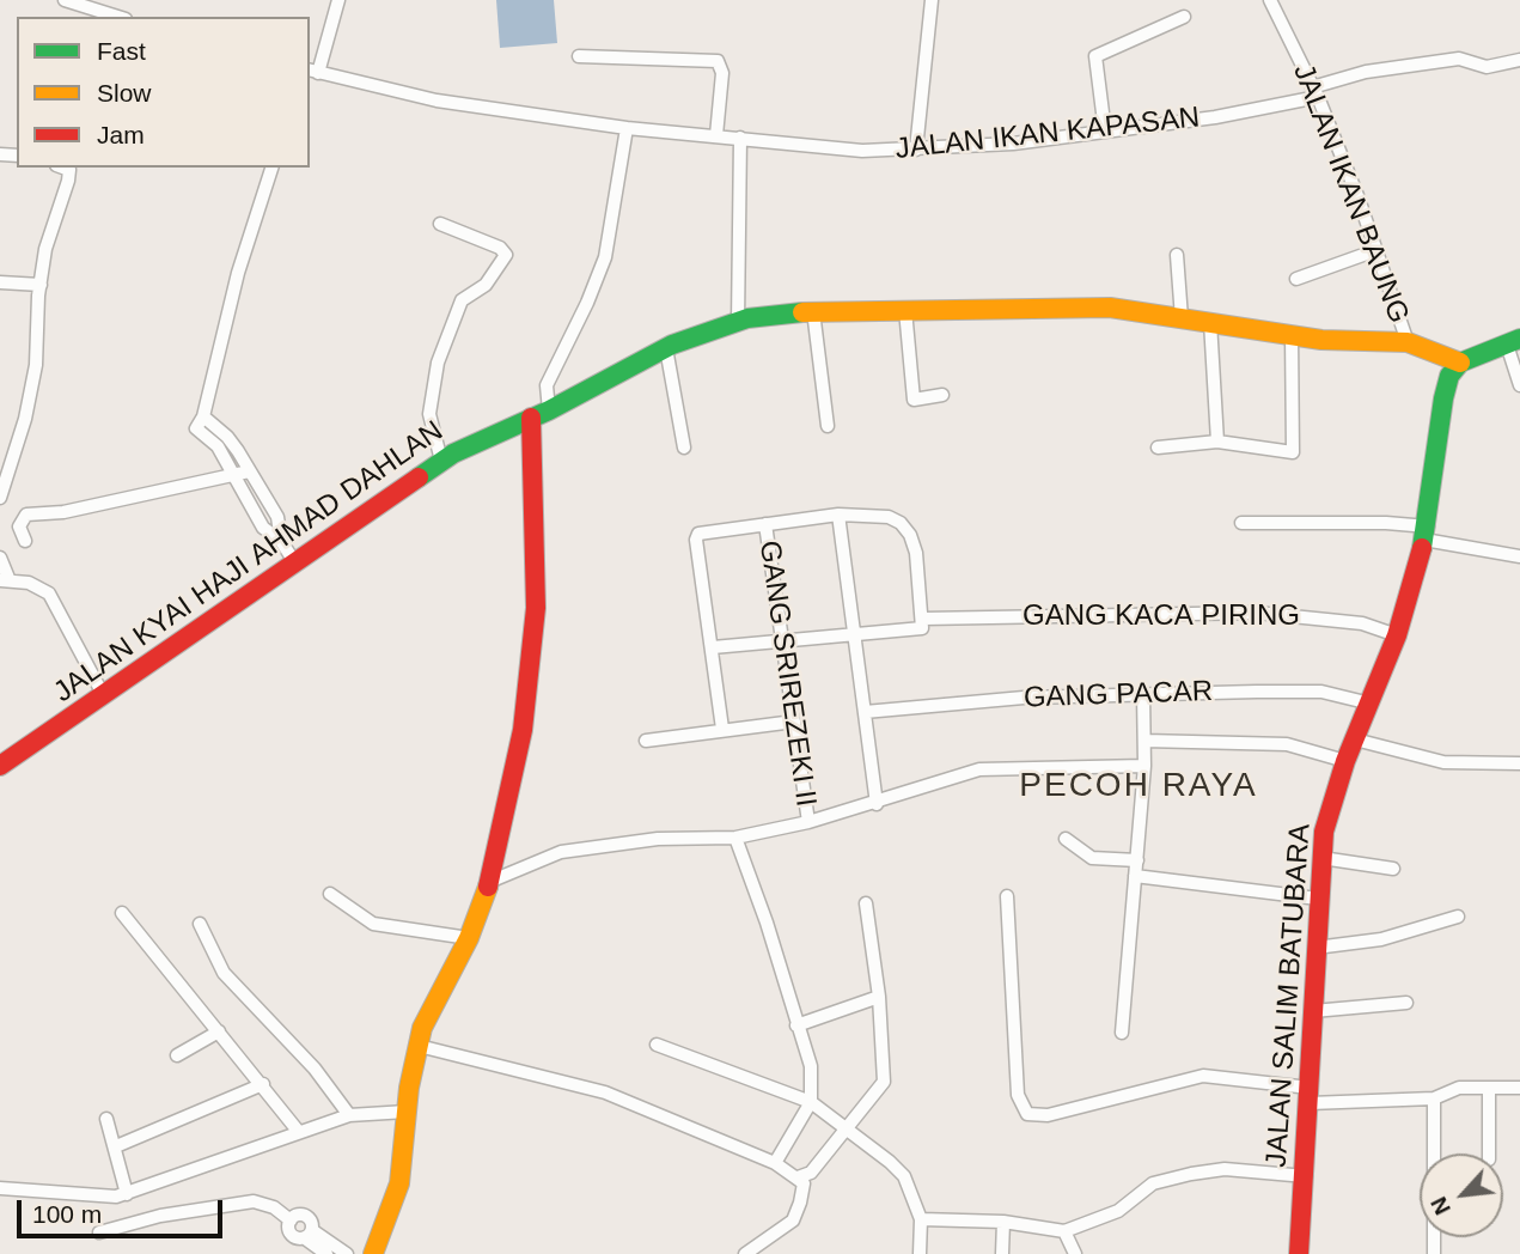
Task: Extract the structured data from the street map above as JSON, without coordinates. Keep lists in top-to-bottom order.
{
  "streets": {
    "street": [
      "JALAN IKAN KAPASAN",
      "JALAN IKAN BAUNG",
      "JALAN KYAI HAJI AHMAD DAHLAN",
      "GANG KACA PIRING",
      "GANG SRIREZEKI II",
      "GANG PACAR",
      "JALAN SALIM BATUBARA"
    ]
  },
  "crossings": [
    ["JALAN IKAN KAPASAN", "JALAN IKAN BAUNG"],
    ["JALAN IKAN BAUNG", "JALAN KYAI HAJI AHMAD DAHLAN"],
    ["JALAN KYAI HAJI AHMAD DAHLAN", "JALAN SALIM BATUBARA"],
    ["GANG KACA PIRING", "JALAN SALIM BATUBARA"],
    ["GANG PACAR", "JALAN SALIM BATUBARA"]
  ],
  "districts": ["PECOH RAYA"],
  "legend": ["Fast", "Slow", "Jam"],
  "scale_bar": "100 m",
  "north": "bottom left"
}
